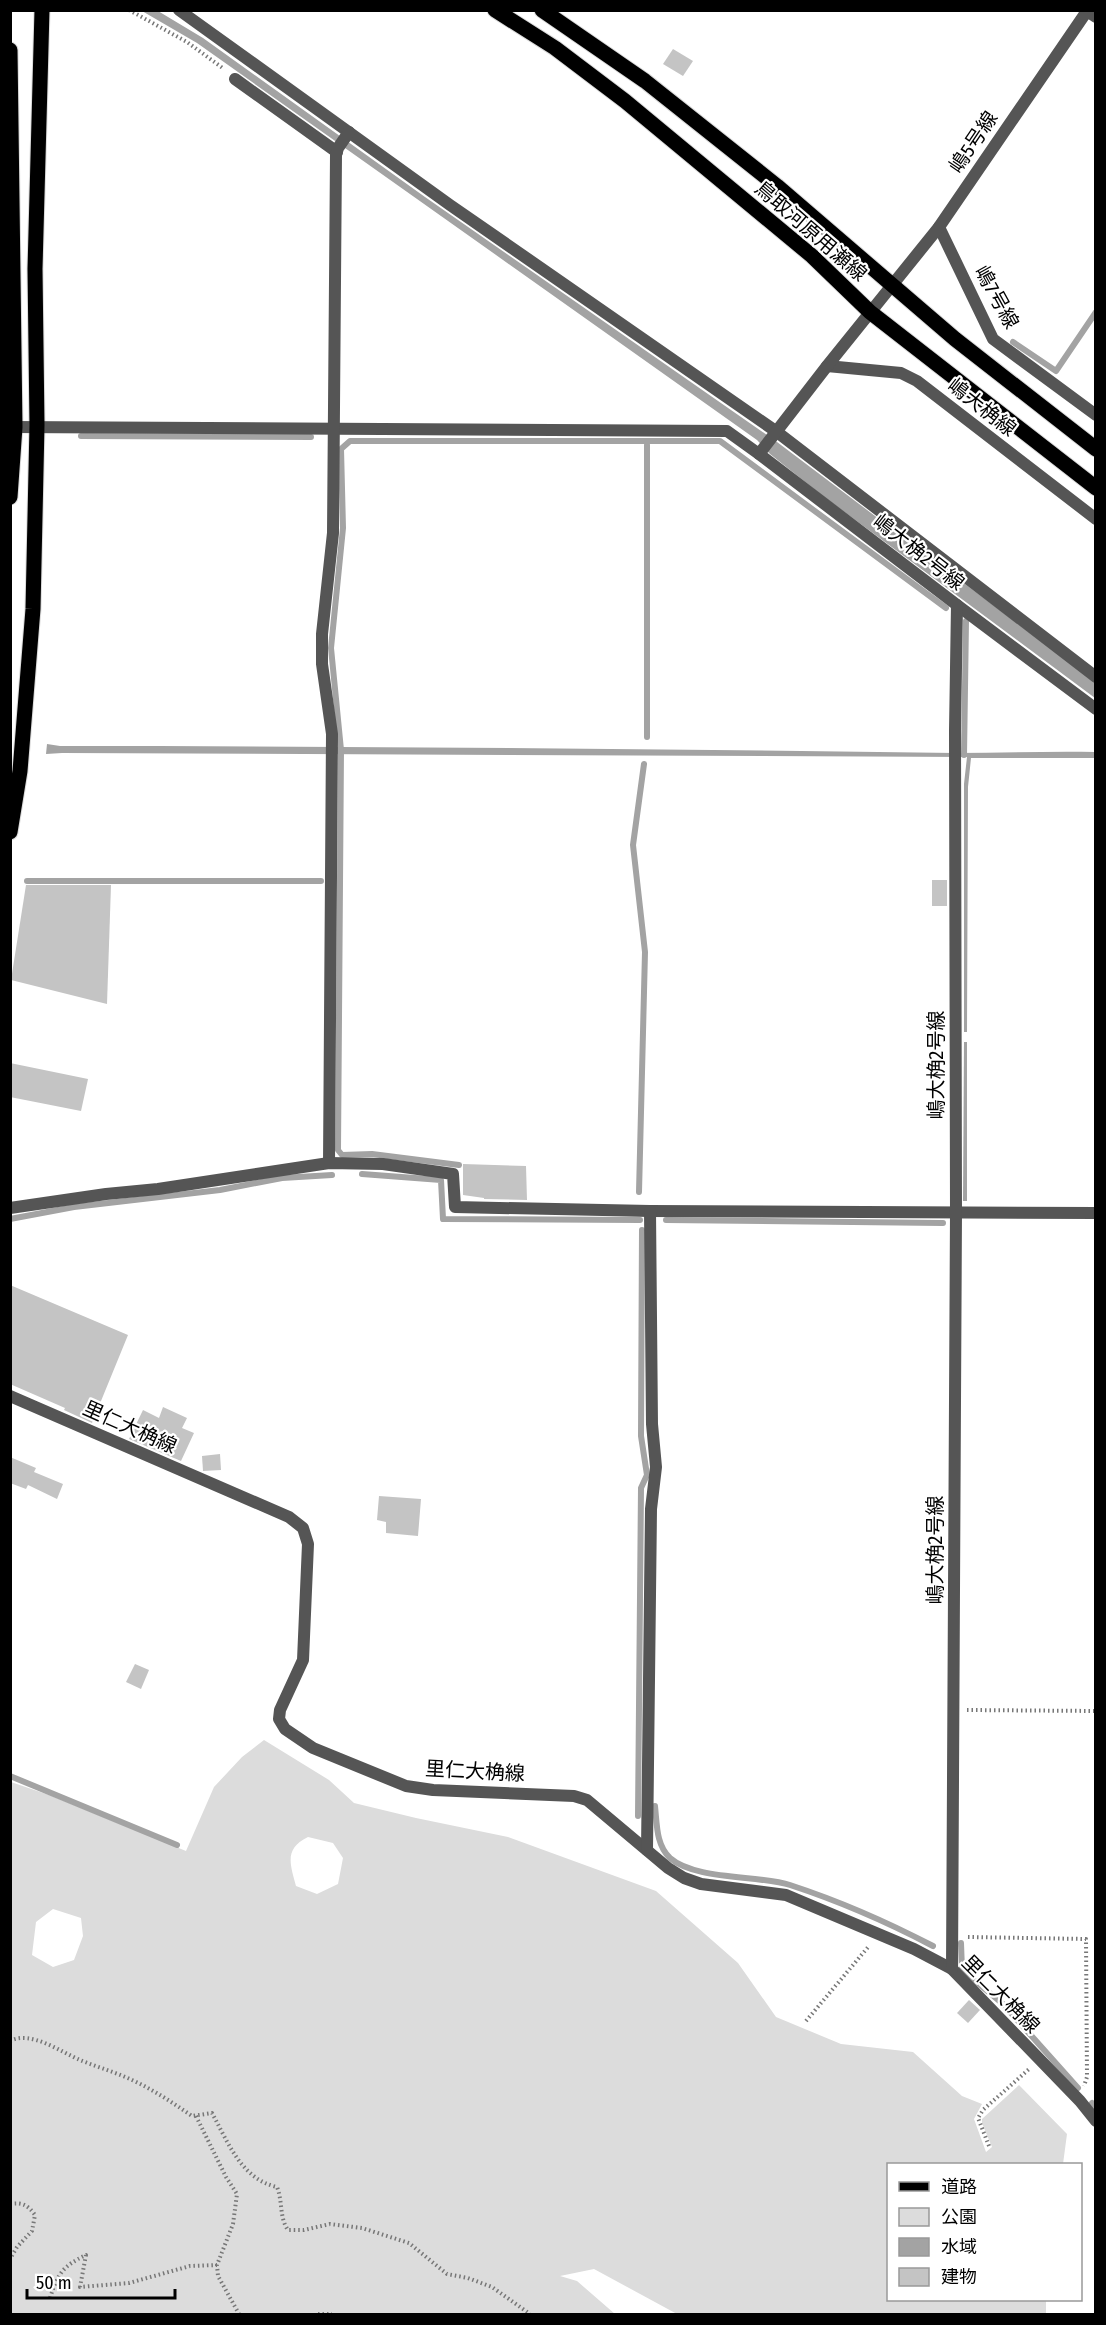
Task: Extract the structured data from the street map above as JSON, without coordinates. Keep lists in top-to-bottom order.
{
  "streets": {
    "main road": ["鳥取河原用瀬線"],
    "street": [
      "嶋5号線",
      "嶋7号線",
      "嶋大桷線",
      "嶋大桷2号線",
      "里仁大桷線"
    ]
  },
  "crossings": [
    ["嶋5号線", "鳥取河原用瀬線"],
    ["嶋5号線", "嶋7号線"],
    ["嶋大桷2号線", "里仁大桷線"]
  ],
  "legend": [
    "道路",
    "公園",
    "水域",
    "建物"
  ],
  "scale_bar": "50 m"
}
